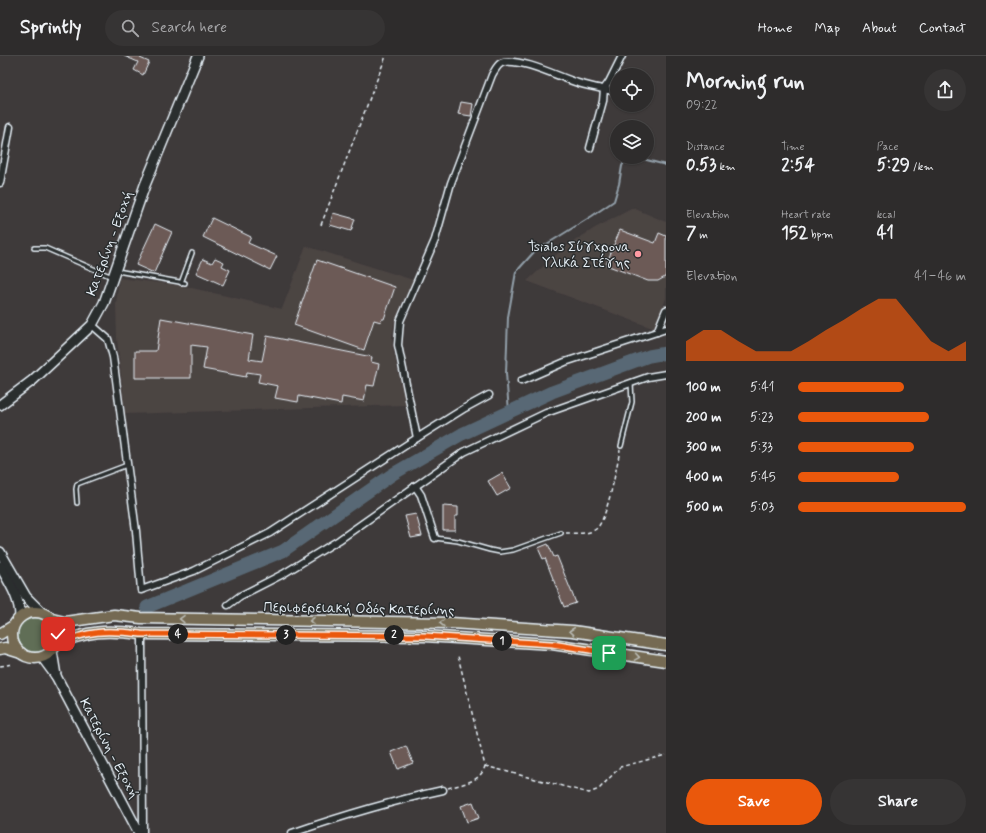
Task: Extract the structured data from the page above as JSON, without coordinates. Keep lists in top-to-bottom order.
{
  "streets": {
    "main road": ["Κατερίνη - Εξοχή", "Περιφερειακή Οδός Κατερίνης"]
  },
  "crossings": [
    ["Κατερίνη - Εξοχή", "Περιφερειακή Οδός Κατερίνης"]
  ],
  "places": ["Tsialos Σύγχρονα Υλικά Στέγης"],
  "page": {
    "header": "Sprintly",
    "search": "Search here",
    "nav": [
      "Home",
      "Map",
      "About",
      "Contact"
    ],
    "heading": ["Morning run", "09:22"],
    "stats": [
      ["Distance", "0.53 km"],
      ["Time", "2:54"],
      ["Pace", "5:29 /km"],
      ["Elevation", "7 m"],
      ["Heart rate", "152 bpm"],
      ["kcal", "41"]
    ],
    "chart": ["Elevation", "41–46 m"],
    "list": [
      {
        "name": "100 m",
        "note": "5:41"
      },
      {
        "name": "200 m",
        "note": "5:23"
      },
      {
        "name": "300 m",
        "note": "5:33"
      },
      {
        "name": "400 m",
        "note": "5:45"
      },
      {
        "name": "500 m",
        "note": "5:03"
      }
    ],
    "pins": [
      "4",
      "2",
      "3",
      "1"
    ],
    "buttons": ["Save", "Share"]
  }
}
